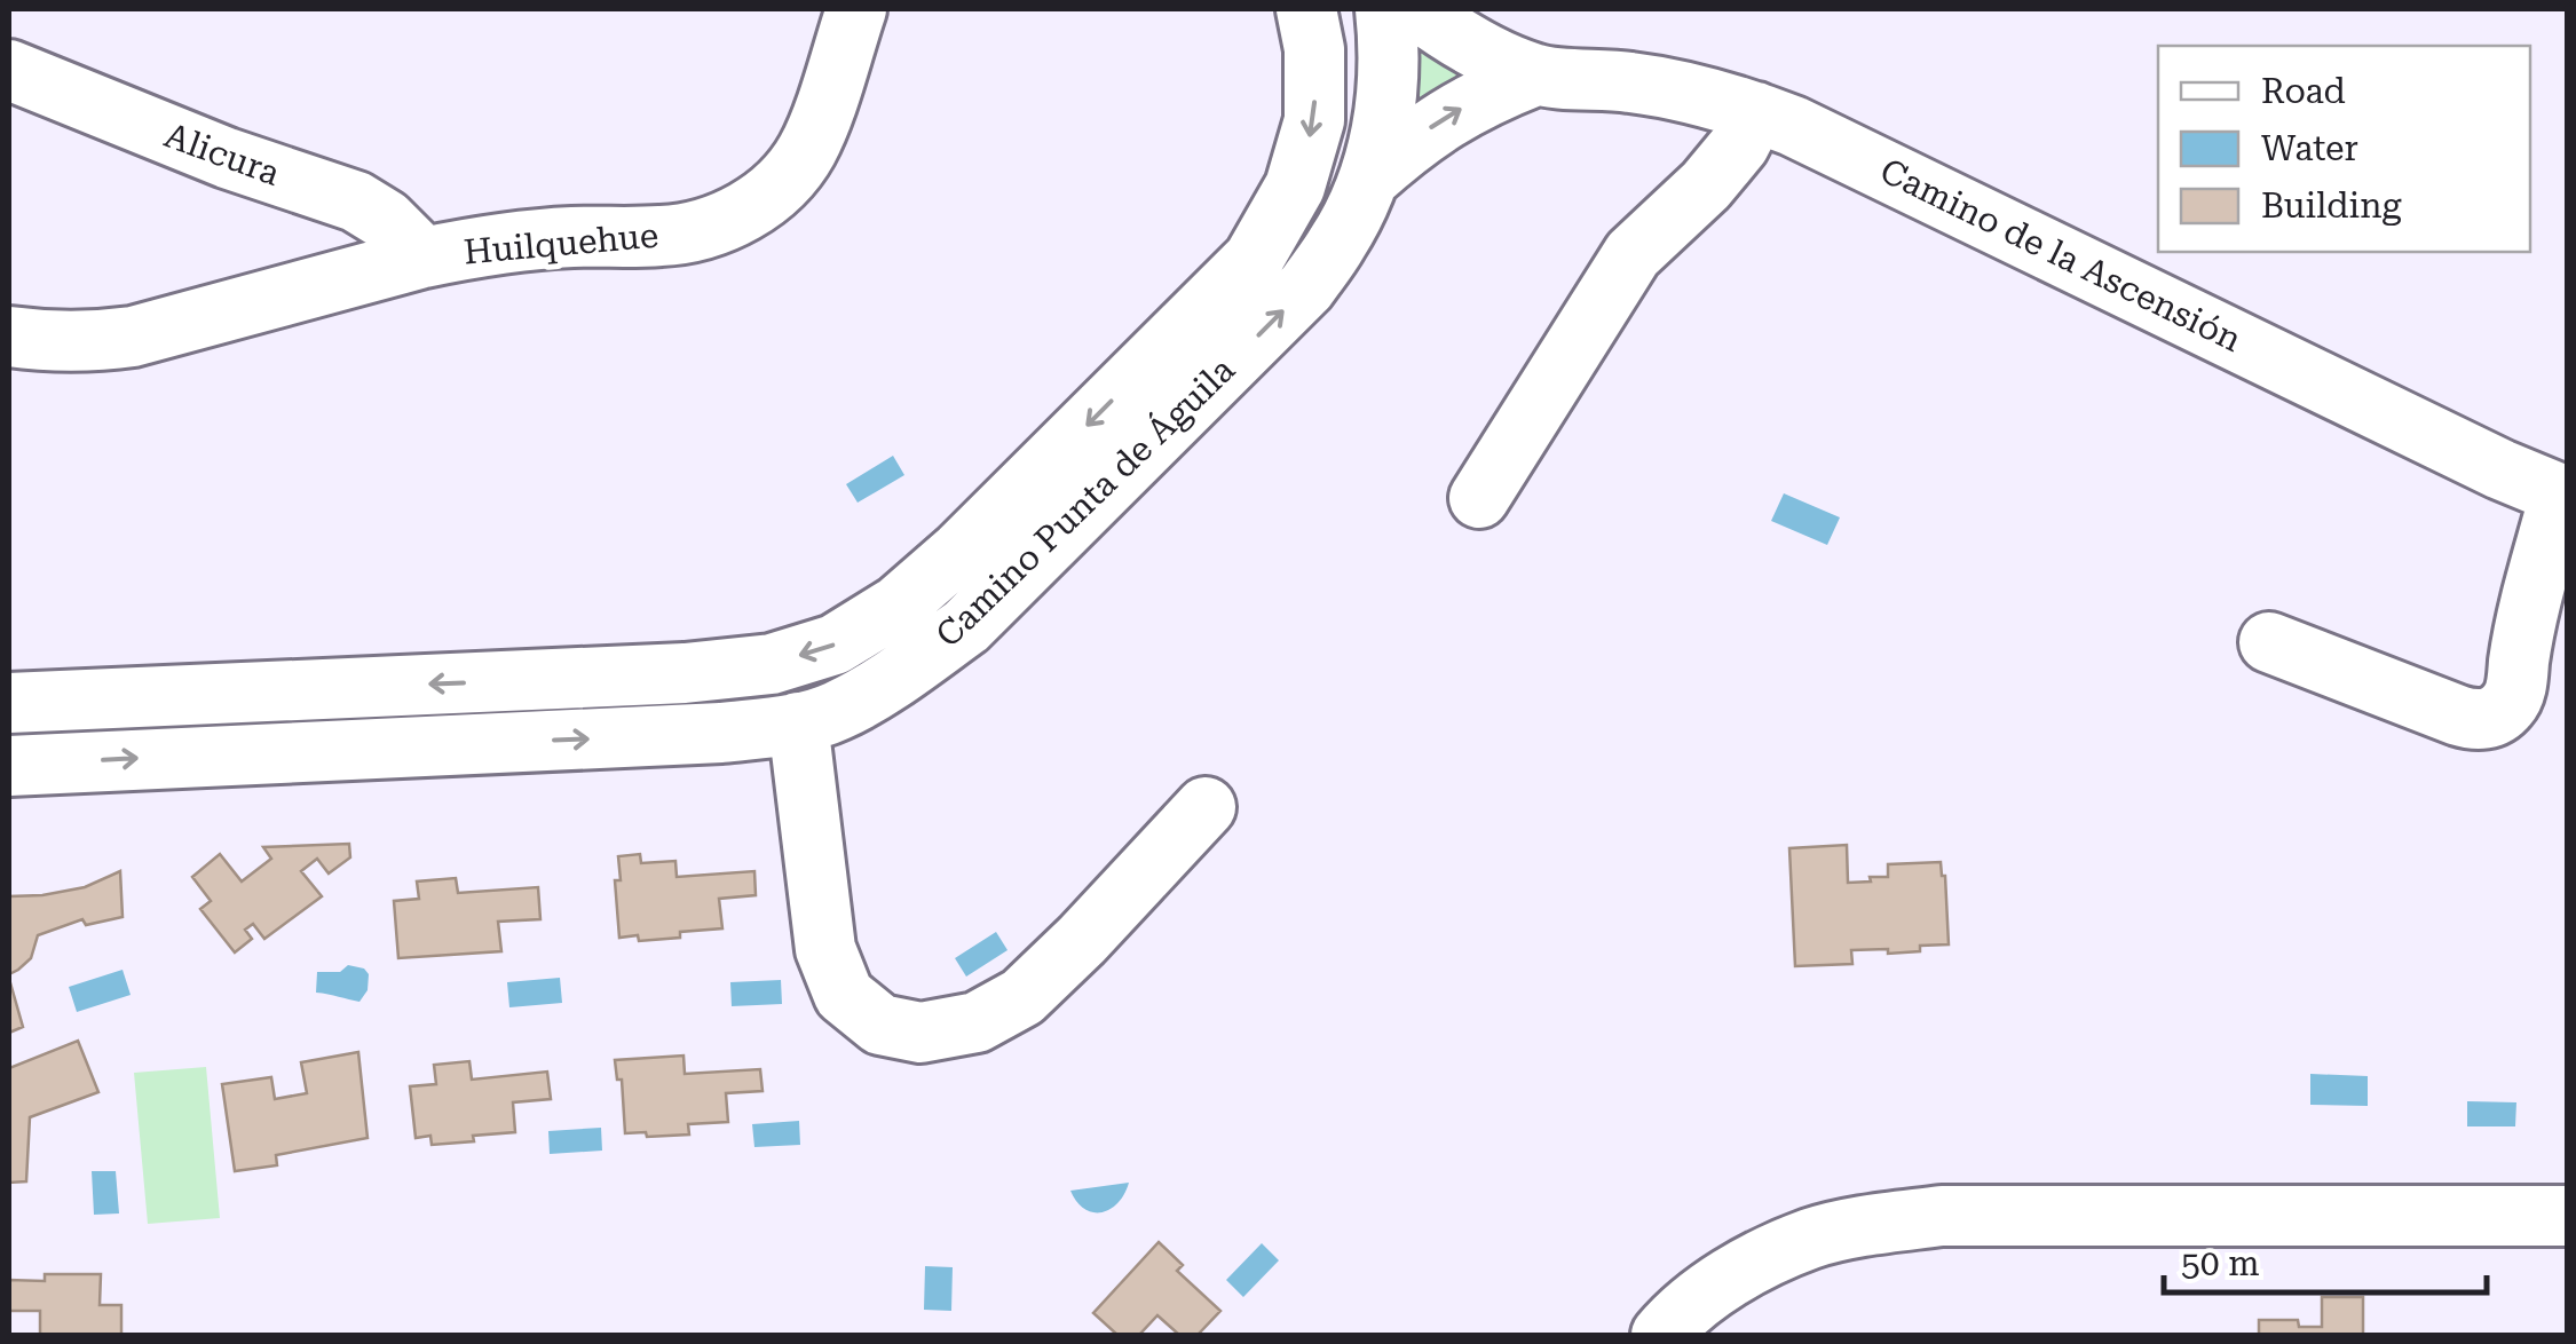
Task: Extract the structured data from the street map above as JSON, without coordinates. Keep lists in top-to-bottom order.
{
  "streets": {
    "street": [
      "Alicura",
      "Huilquehue",
      "Camino de la Ascensión",
      "Camino Punta de Águila"
    ]
  },
  "crossings": [
    ["Alicura", "Huilquehue"],
    ["Camino de la Ascensión", "Camino Punta de Águila"]
  ],
  "legend": ["Road", "Water", "Building"],
  "scale_bar": "50 m"
}
